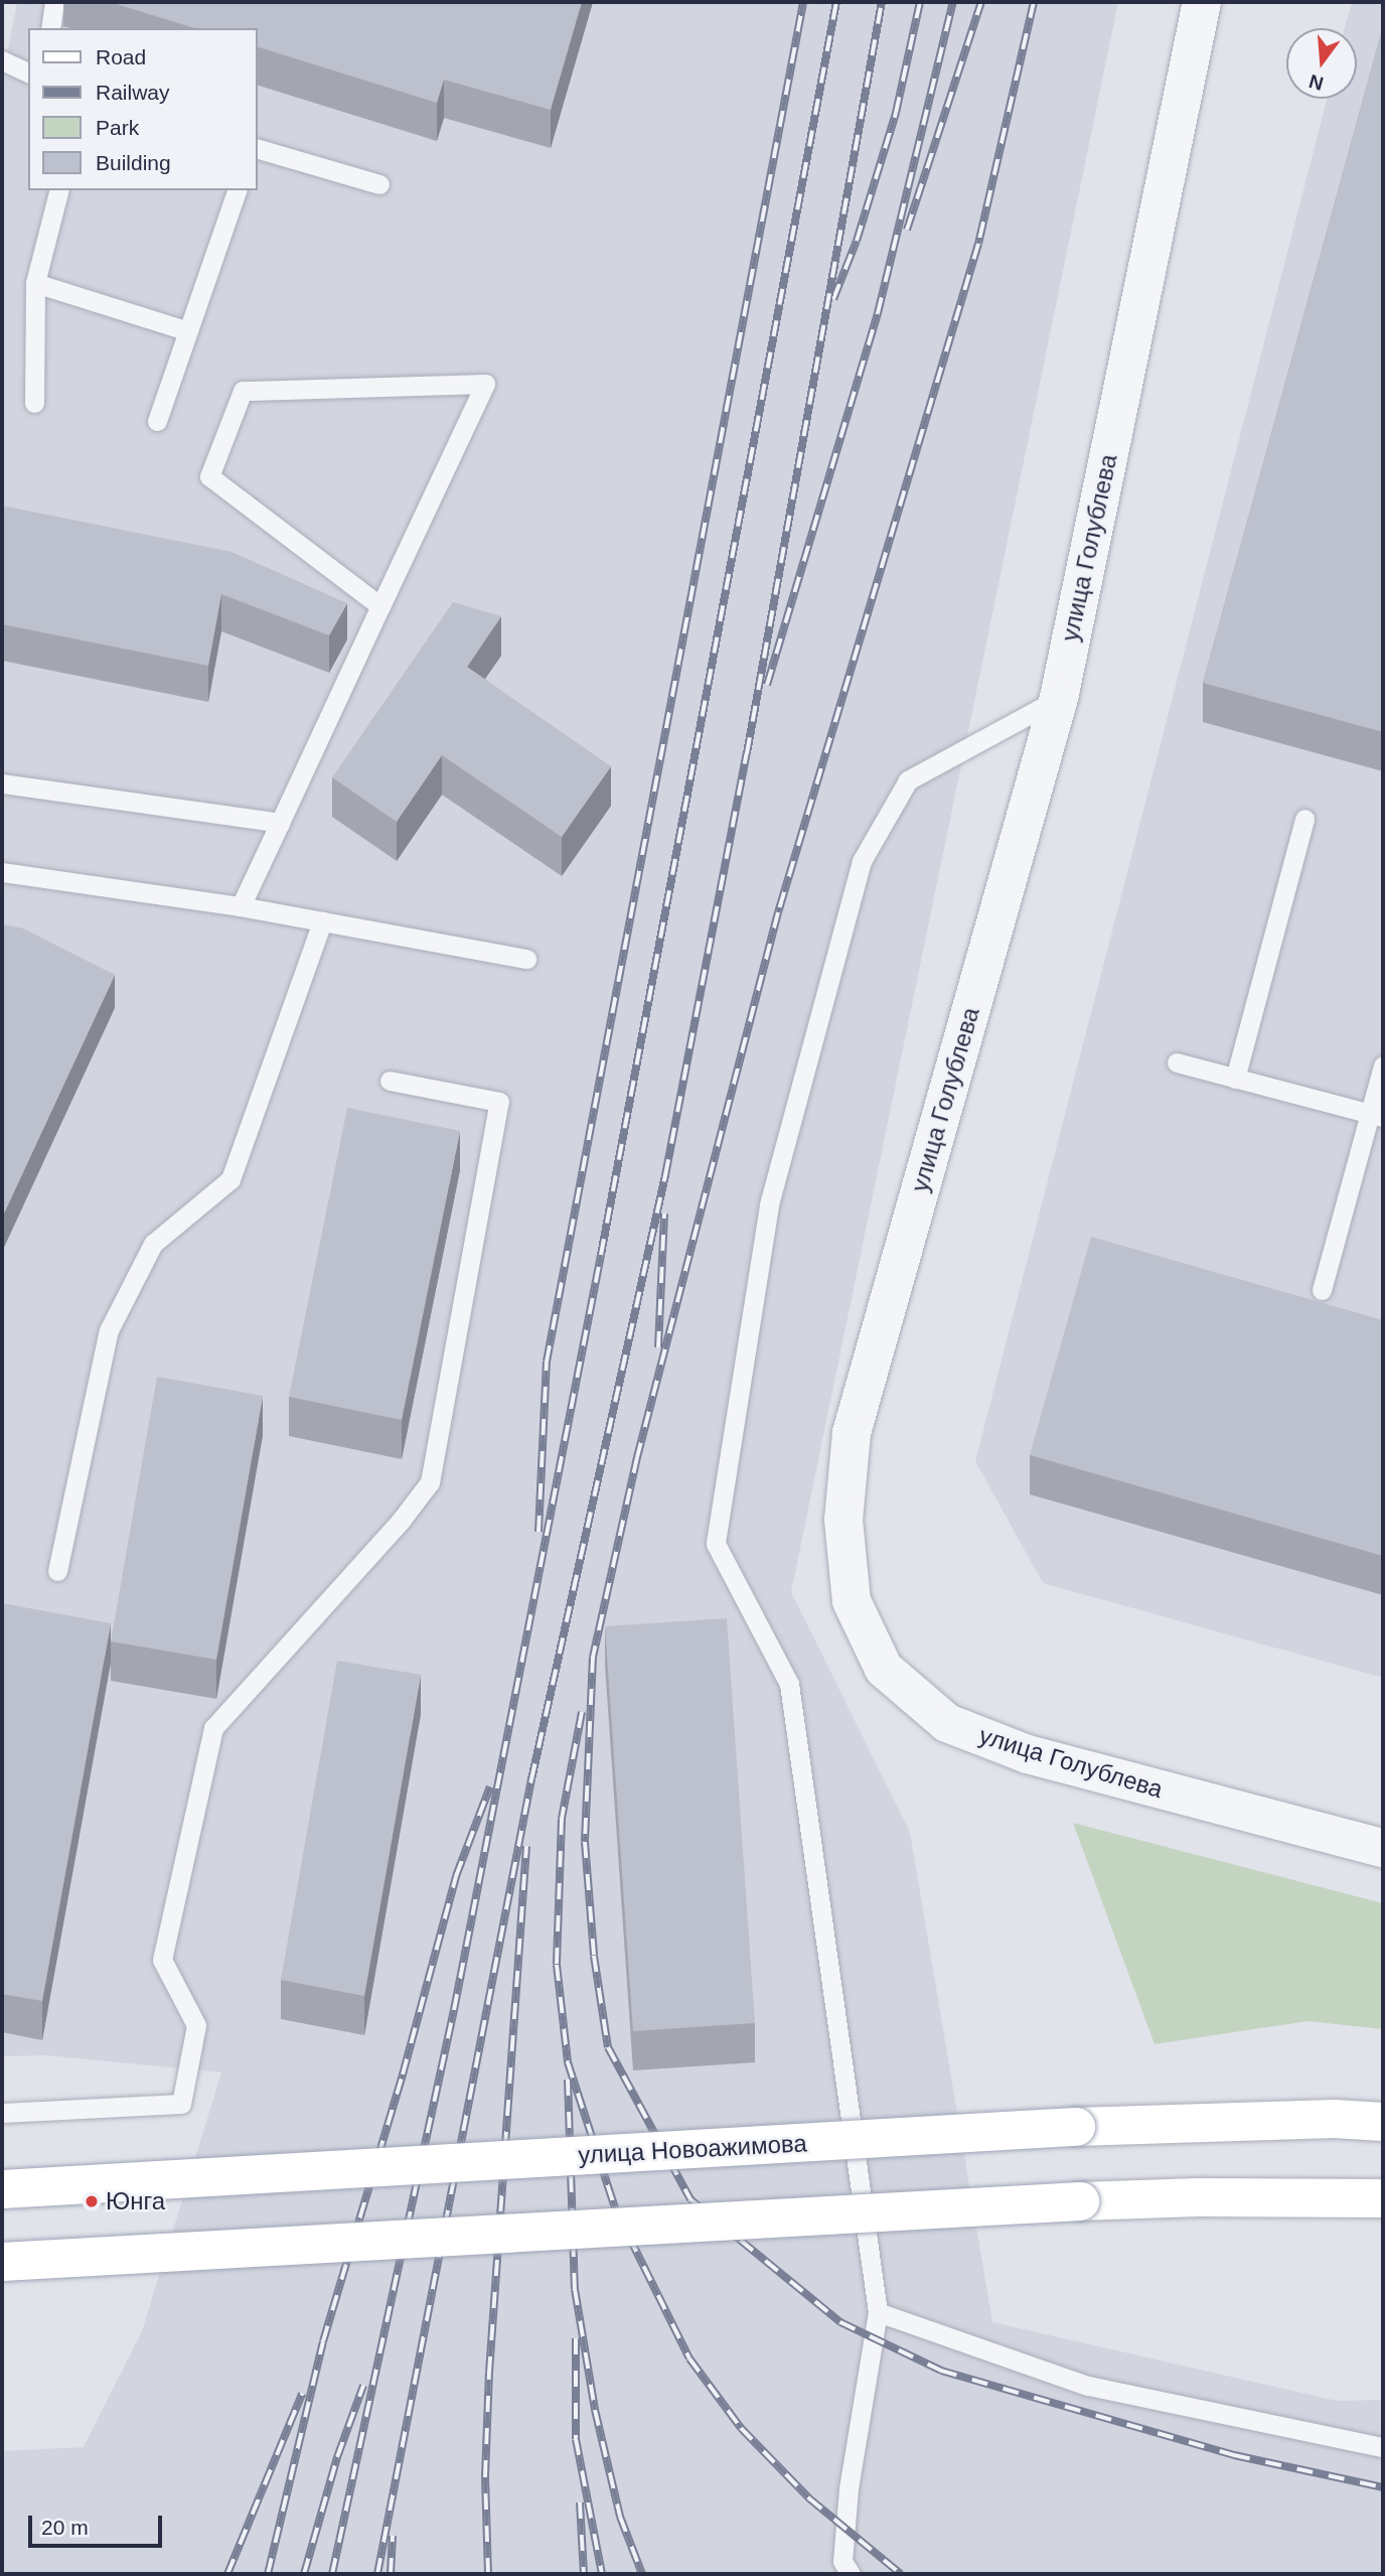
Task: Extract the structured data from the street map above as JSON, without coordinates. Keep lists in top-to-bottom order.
{
  "streets": {
    "main road": ["улица Новоажимова"],
    "street": ["улица Голублева"]
  },
  "places": ["Юнга"],
  "legend": [
    "Road",
    "Railway",
    "Park",
    "Building"
  ],
  "scale_bar": "20 m",
  "north": "bottom"
}
